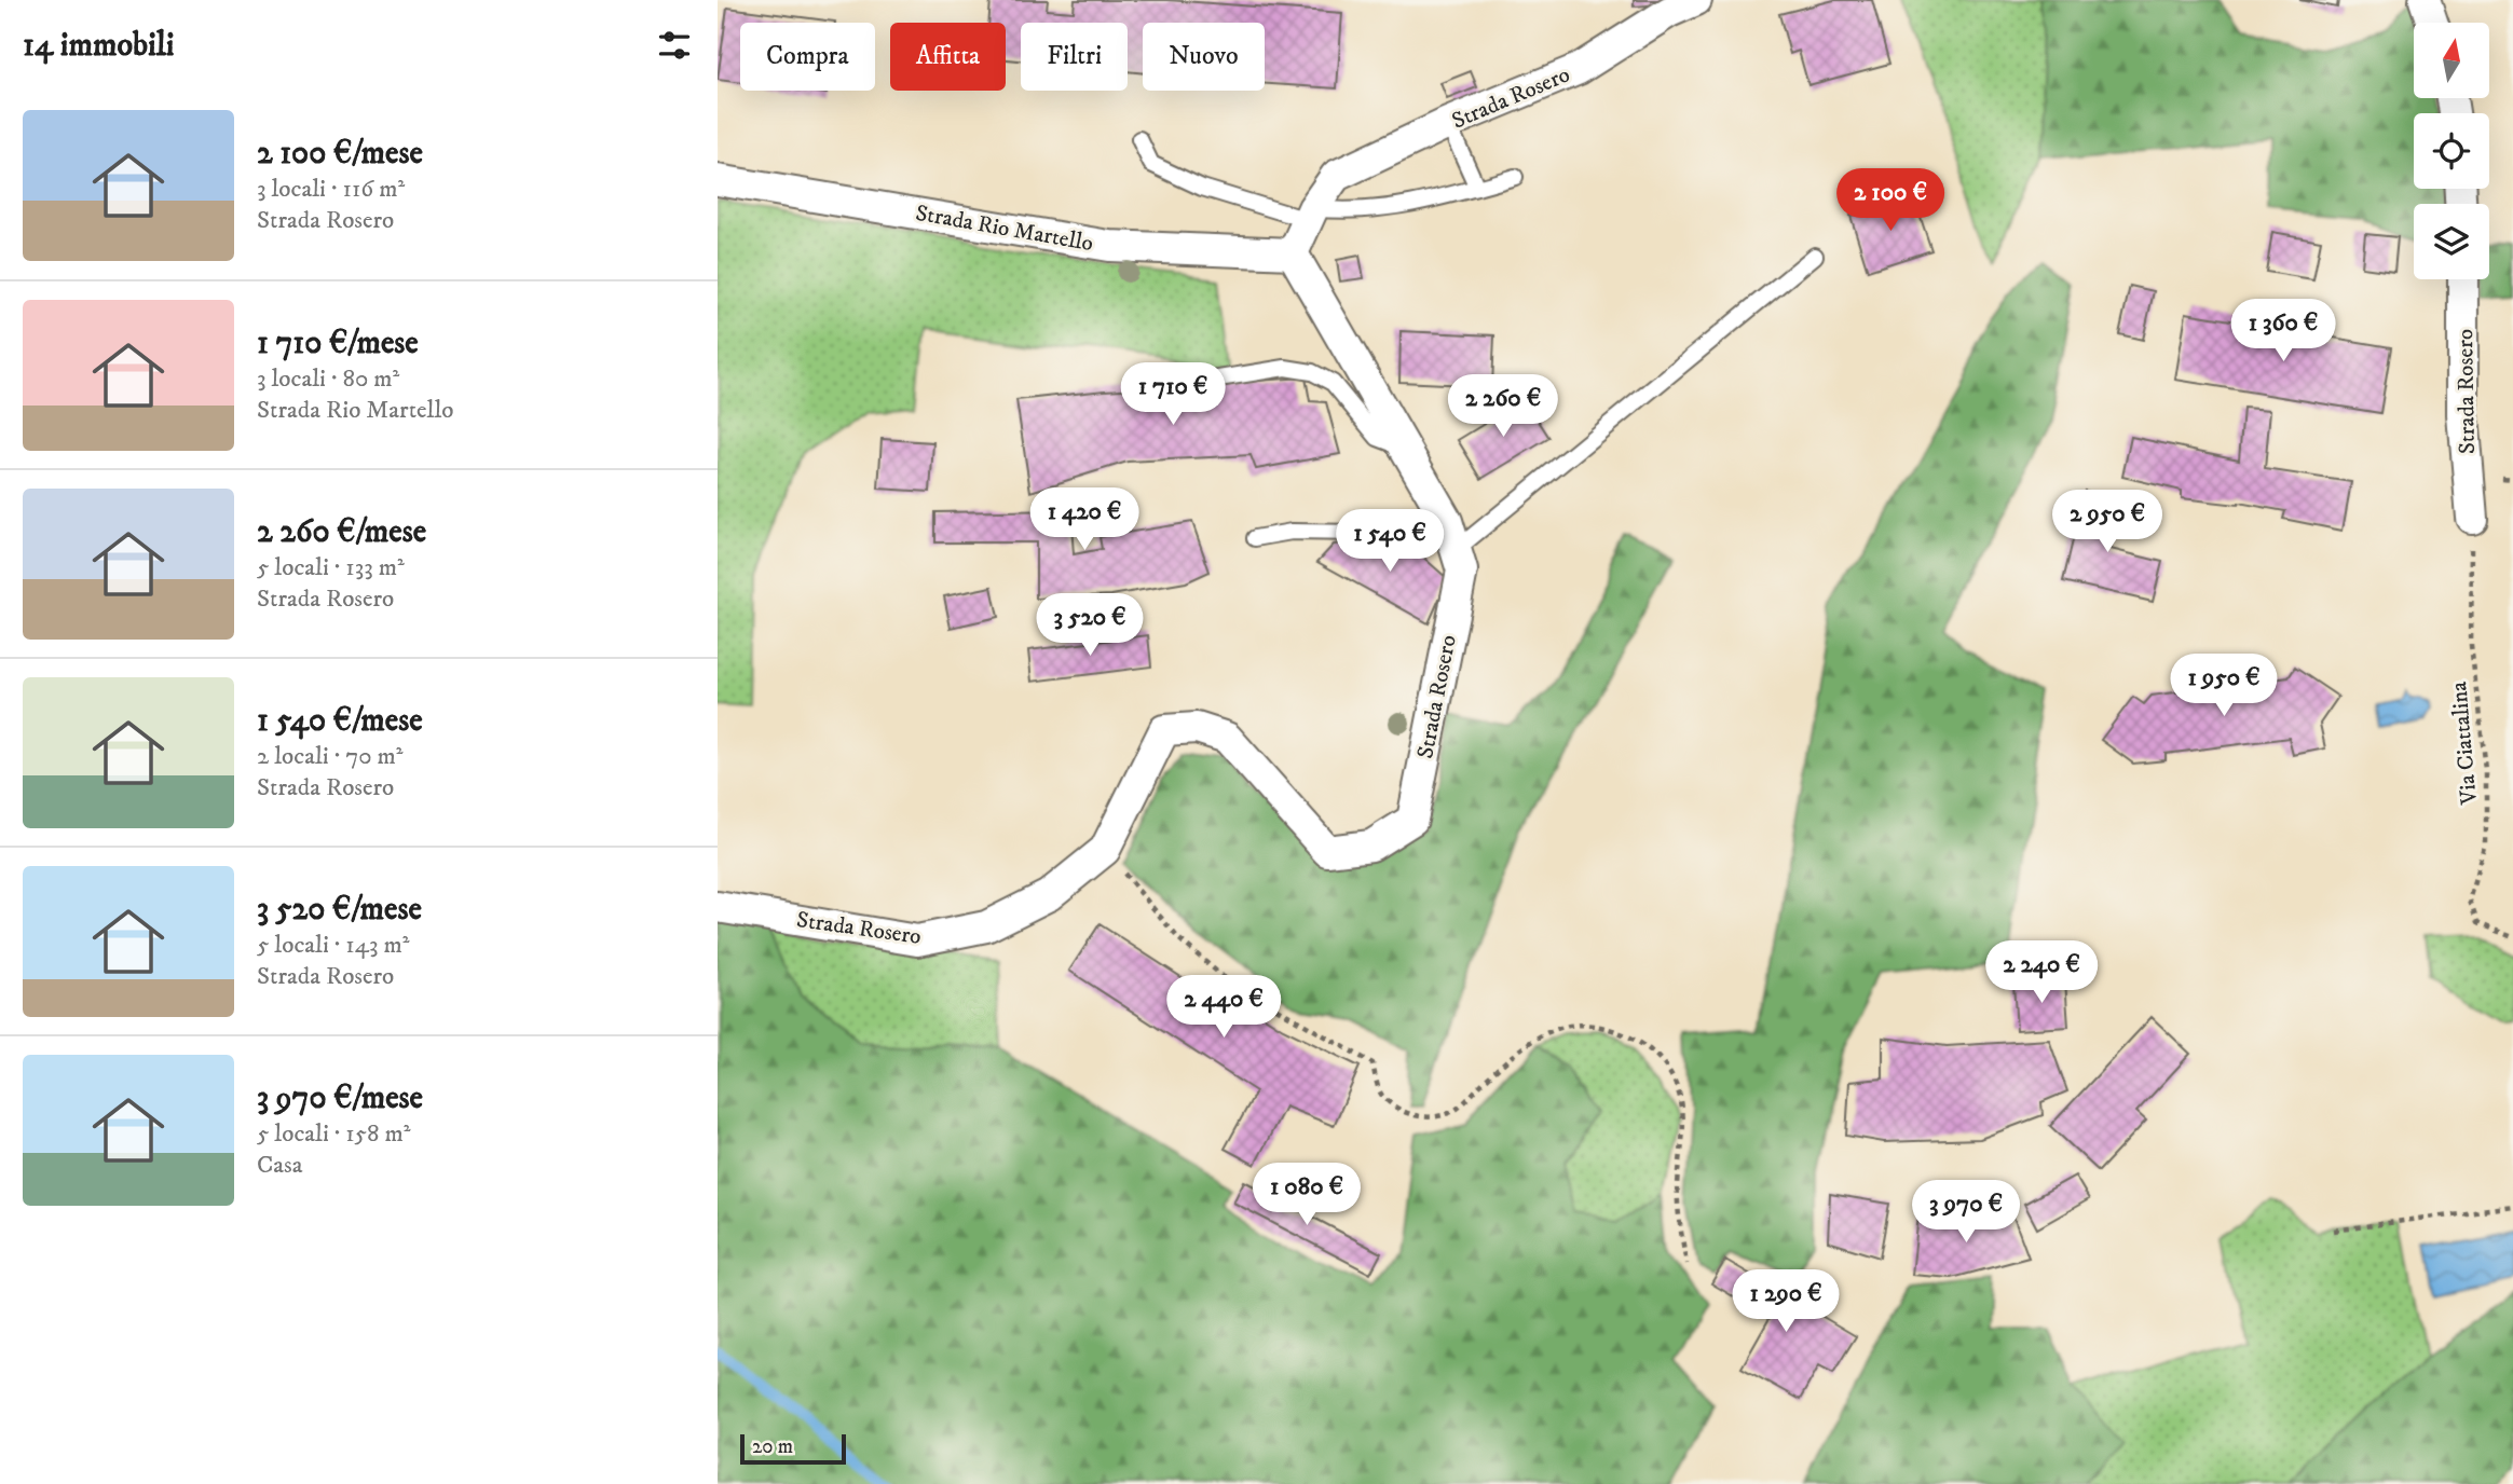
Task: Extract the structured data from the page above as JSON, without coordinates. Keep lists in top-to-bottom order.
{
  "streets": {
    "street": ["Strada Rosero", "Strada Rio Martello"],
    "path": ["Via Ciattalina"]
  },
  "crossings": [
    ["Strada Rosero", "Strada Rio Martello"],
    ["Strada Rosero", "Via Ciattalina"]
  ],
  "scale_bar": "20 m",
  "north": "top",
  "page": {
    "heading": "14 immobili",
    "chip": [
      "Compra",
      "Affitta",
      "Filtri",
      "Nuovo"
    ],
    "list": [
      {
        "name": "2 100 €/mese",
        "note": "3 locali · 116 m² · Strada Rosero"
      },
      {
        "name": "1 710 €/mese",
        "note": "3 locali · 80 m² · Strada Rio Martello"
      },
      {
        "name": "2 260 €/mese",
        "note": "5 locali · 133 m² · Strada Rosero"
      },
      {
        "name": "1 540 €/mese",
        "note": "2 locali · 70 m² · Strada Rosero"
      },
      {
        "name": "3 520 €/mese",
        "note": "5 locali · 143 m² · Strada Rosero"
      },
      {
        "name": "3 970 €/mese",
        "note": "5 locali · 158 m² · Casa"
      }
    ],
    "price": [
      "2 100 €",
      "1 360 €",
      "1 710 €",
      "2 260 €",
      "1 420 €",
      "2 950 €",
      "1 540 €",
      "3 520 €",
      "1 950 €",
      "2 240 €",
      "2 440 €",
      "1 080 €",
      "3 970 €",
      "1 290 €"
    ],
    "scale": "20 m"
  }
}
